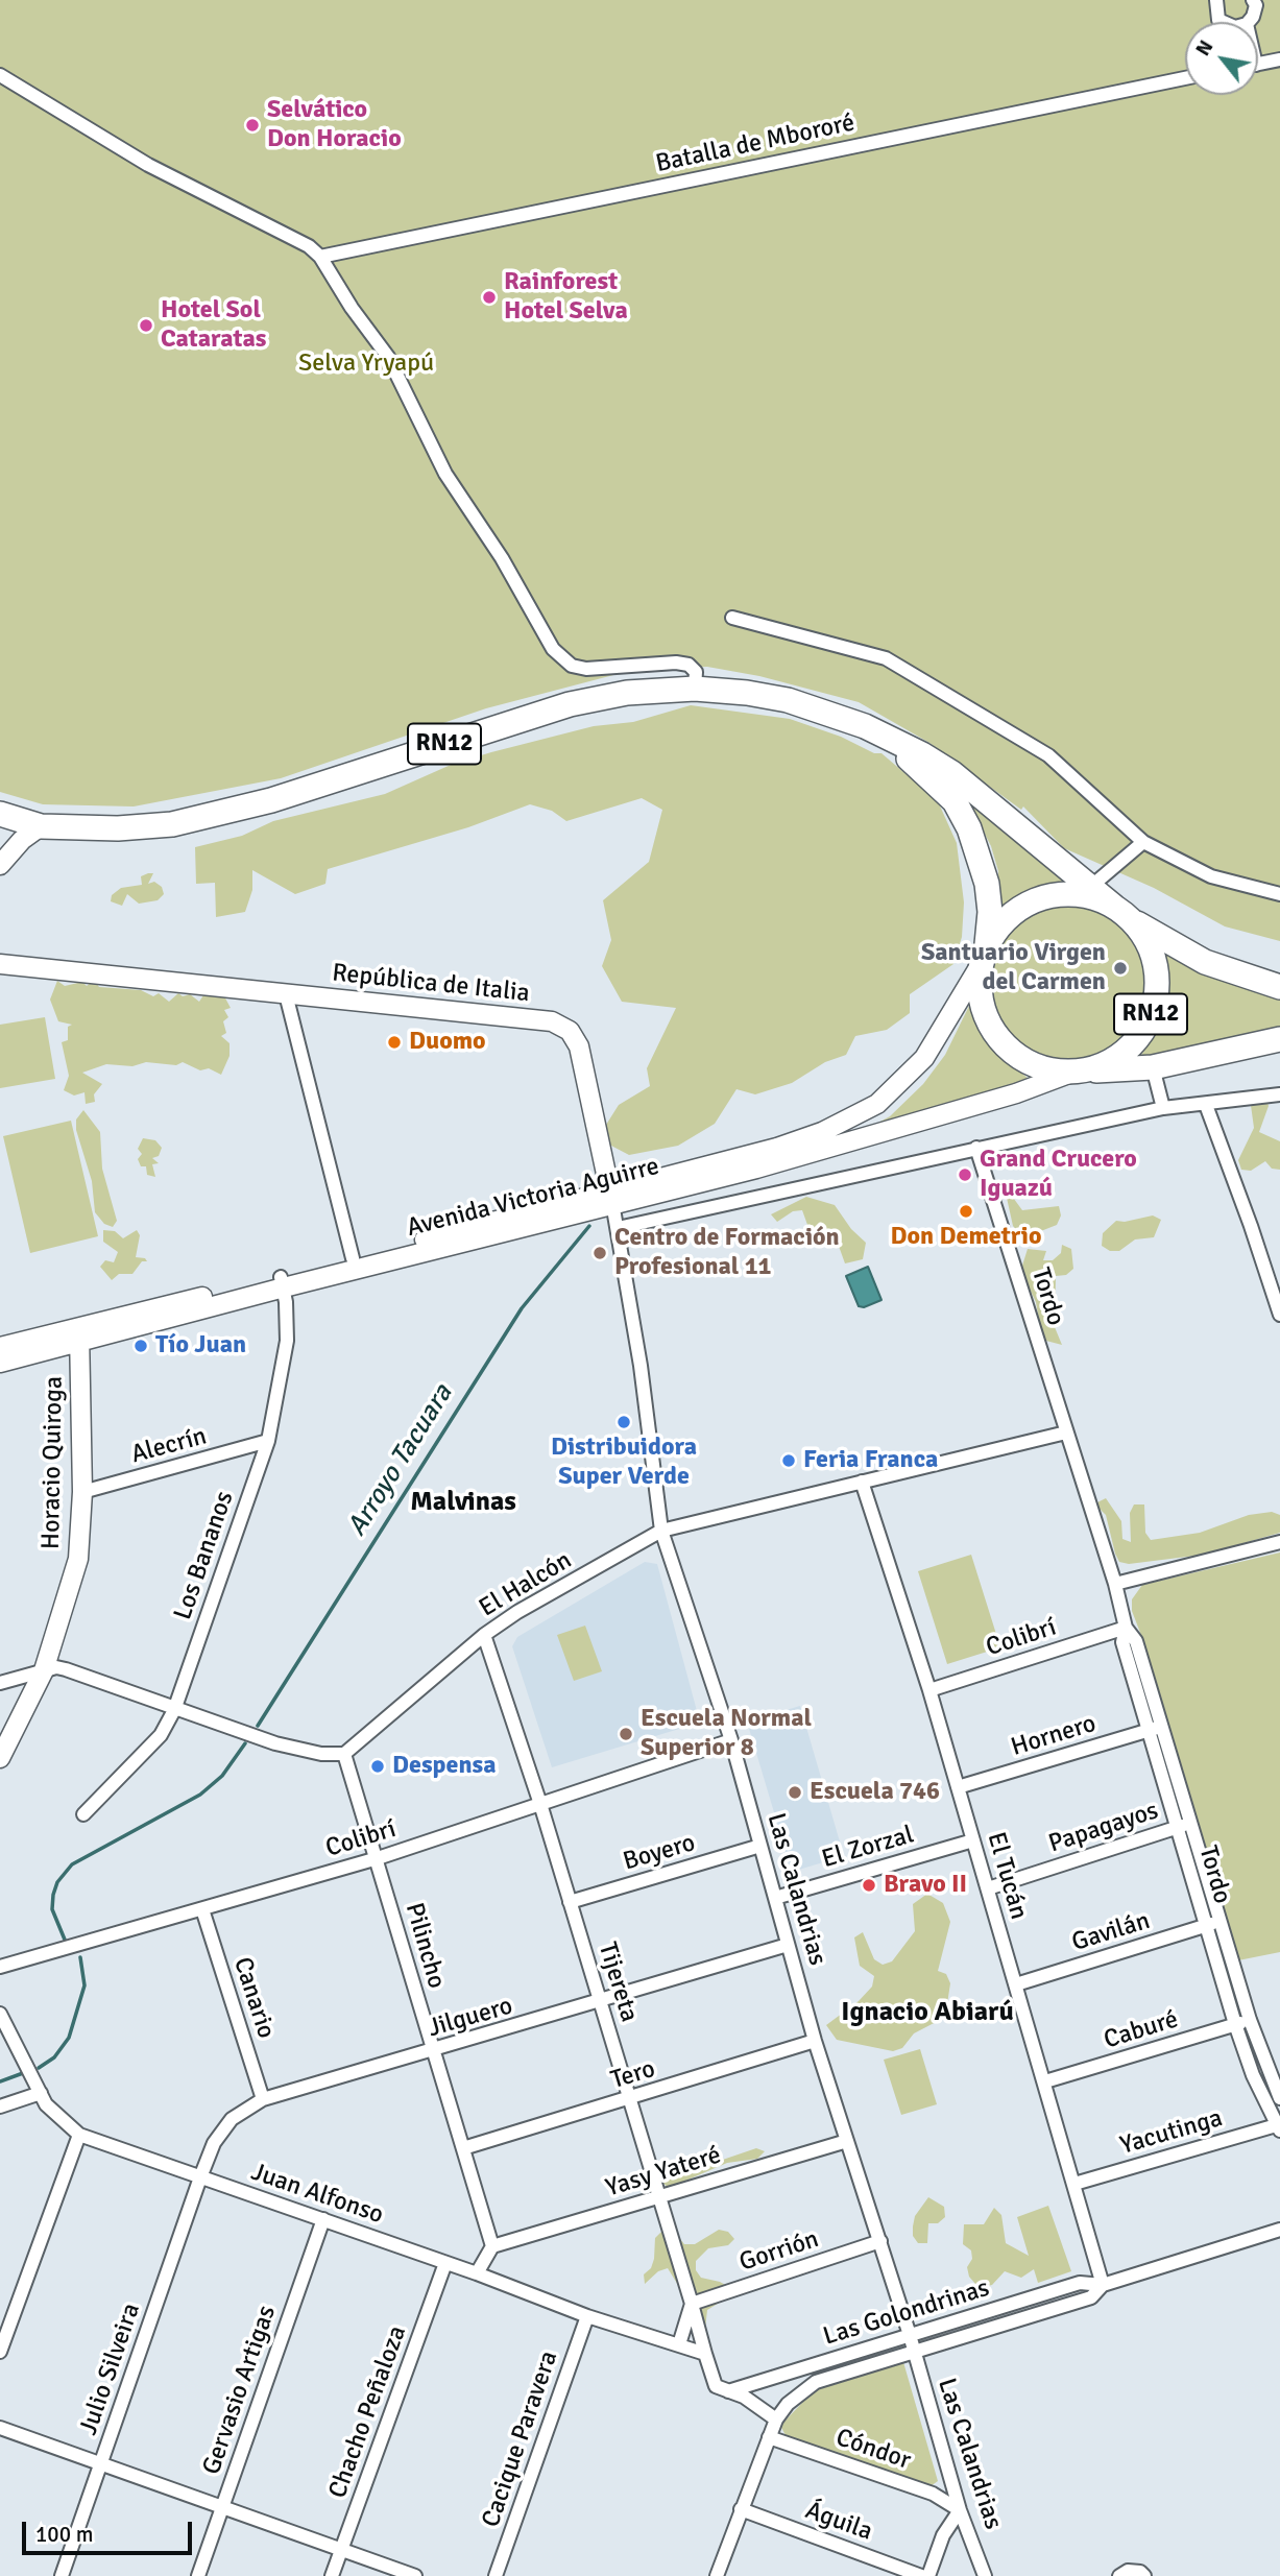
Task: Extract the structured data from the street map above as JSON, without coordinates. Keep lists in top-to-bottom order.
{
  "streets": {
    "highway": ["RN12"],
    "main road": ["República de Italia", "Avenida Victoria Aguirre", "Horacio Quiroga"],
    "street": [
      "Batalla de Mbororé",
      "Tordo",
      "Alecrín",
      "Los Bananos",
      "El Halcón",
      "Colibrí",
      "Hornero",
      "Papagayos",
      "El Zorzal",
      "Boyero",
      "El Tucán",
      "Las Calandrias",
      "Gavilán",
      "Pilincho",
      "Tijereta",
      "Canario",
      "Jilguero",
      "Caburé",
      "Tero",
      "Yacutinga",
      "Yasy Yateré",
      "Juan Alfonso",
      "Gorrión",
      "Las Golondrinas",
      "Julio Silveira",
      "Gervasio Artigas",
      "Chacho Peñaloza",
      "Cacique Paravera",
      "Cóndor",
      "Águila"
    ]
  },
  "crossings": [
    ["RN12", "Avenida Victoria Aguirre"],
    ["República de Italia", "Avenida Victoria Aguirre"],
    ["República de Italia", "Las Calandrias"],
    ["Avenida Victoria Aguirre", "Horacio Quiroga"],
    ["Avenida Victoria Aguirre", "Los Bananos"],
    ["Avenida Victoria Aguirre", "Las Calandrias"],
    ["Tordo", "El Halcón"],
    ["Tordo", "Colibrí"],
    ["Tordo", "Hornero"],
    ["Tordo", "Papagayos"],
    ["Tordo", "Gavilán"],
    ["Tordo", "Caburé"],
    ["Tordo", "Yacutinga"],
    ["Alecrín", "Horacio Quiroga"],
    ["Alecrín", "Los Bananos"],
    ["El Halcón", "El Tucán"],
    ["El Halcón", "Las Calandrias"],
    ["El Halcón", "Pilincho"],
    ["El Halcón", "Tijereta"],
    ["Colibrí", "El Tucán"],
    ["Colibrí", "Las Calandrias"],
    ["Colibrí", "Pilincho"],
    ["Colibrí", "Tijereta"],
    ["Colibrí", "Canario"],
    ["Hornero", "El Tucán"],
    ["Papagayos", "El Tucán"],
    ["El Zorzal", "El Tucán"],
    ["El Zorzal", "Las Calandrias"],
    ["Boyero", "Las Calandrias"],
    ["Boyero", "Tijereta"],
    ["El Tucán", "Gavilán"],
    ["El Tucán", "Caburé"],
    ["El Tucán", "Yacutinga"],
    ["El Tucán", "Las Golondrinas"],
    ["Las Calandrias", "Jilguero"],
    ["Las Calandrias", "Tero"],
    ["Las Calandrias", "Yasy Yateré"],
    ["Las Calandrias", "Gorrión"],
    ["Las Calandrias", "Las Golondrinas"],
    ["Las Calandrias", "Cóndor"],
    ["Pilincho", "Jilguero"],
    ["Pilincho", "Tero"],
    ["Pilincho", "Yasy Yateré"],
    ["Tijereta", "Jilguero"],
    ["Tijereta", "Tero"],
    ["Tijereta", "Yasy Yateré"],
    ["Tijereta", "Juan Alfonso"],
    ["Tijereta", "Gorrión"],
    ["Tijereta", "Las Golondrinas"],
    ["Canario", "Jilguero"],
    ["Jilguero", "Juan Alfonso"],
    ["Jilguero", "Julio Silveira"],
    ["Juan Alfonso", "Julio Silveira"],
    ["Juan Alfonso", "Gervasio Artigas"],
    ["Juan Alfonso", "Chacho Peñaloza"],
    ["Juan Alfonso", "Cacique Paravera"]
  ],
  "districts": ["Malvinas", "Ignacio Abiarú"],
  "water": ["Arroyo Tacuara"],
  "parks": ["Selva Yryapú"],
  "places": [
    "Selvático Don Horacio",
    "Rainforest Hotel Selva",
    "Hotel Sol Cataratas",
    "Santuario Virgen del Carmen",
    "Duomo",
    "Grand Crucero Iguazú",
    "Don Demetrio",
    "Centro de Formación Profesional 11",
    "Tío Juan",
    "Distribuidora Super Verde",
    "Feria Franca",
    "Escuela Normal Superior 8",
    "Despensa",
    "Escuela 746",
    "Bravo II"
  ],
  "scale_bar": "100 m",
  "north": "top left"
}
